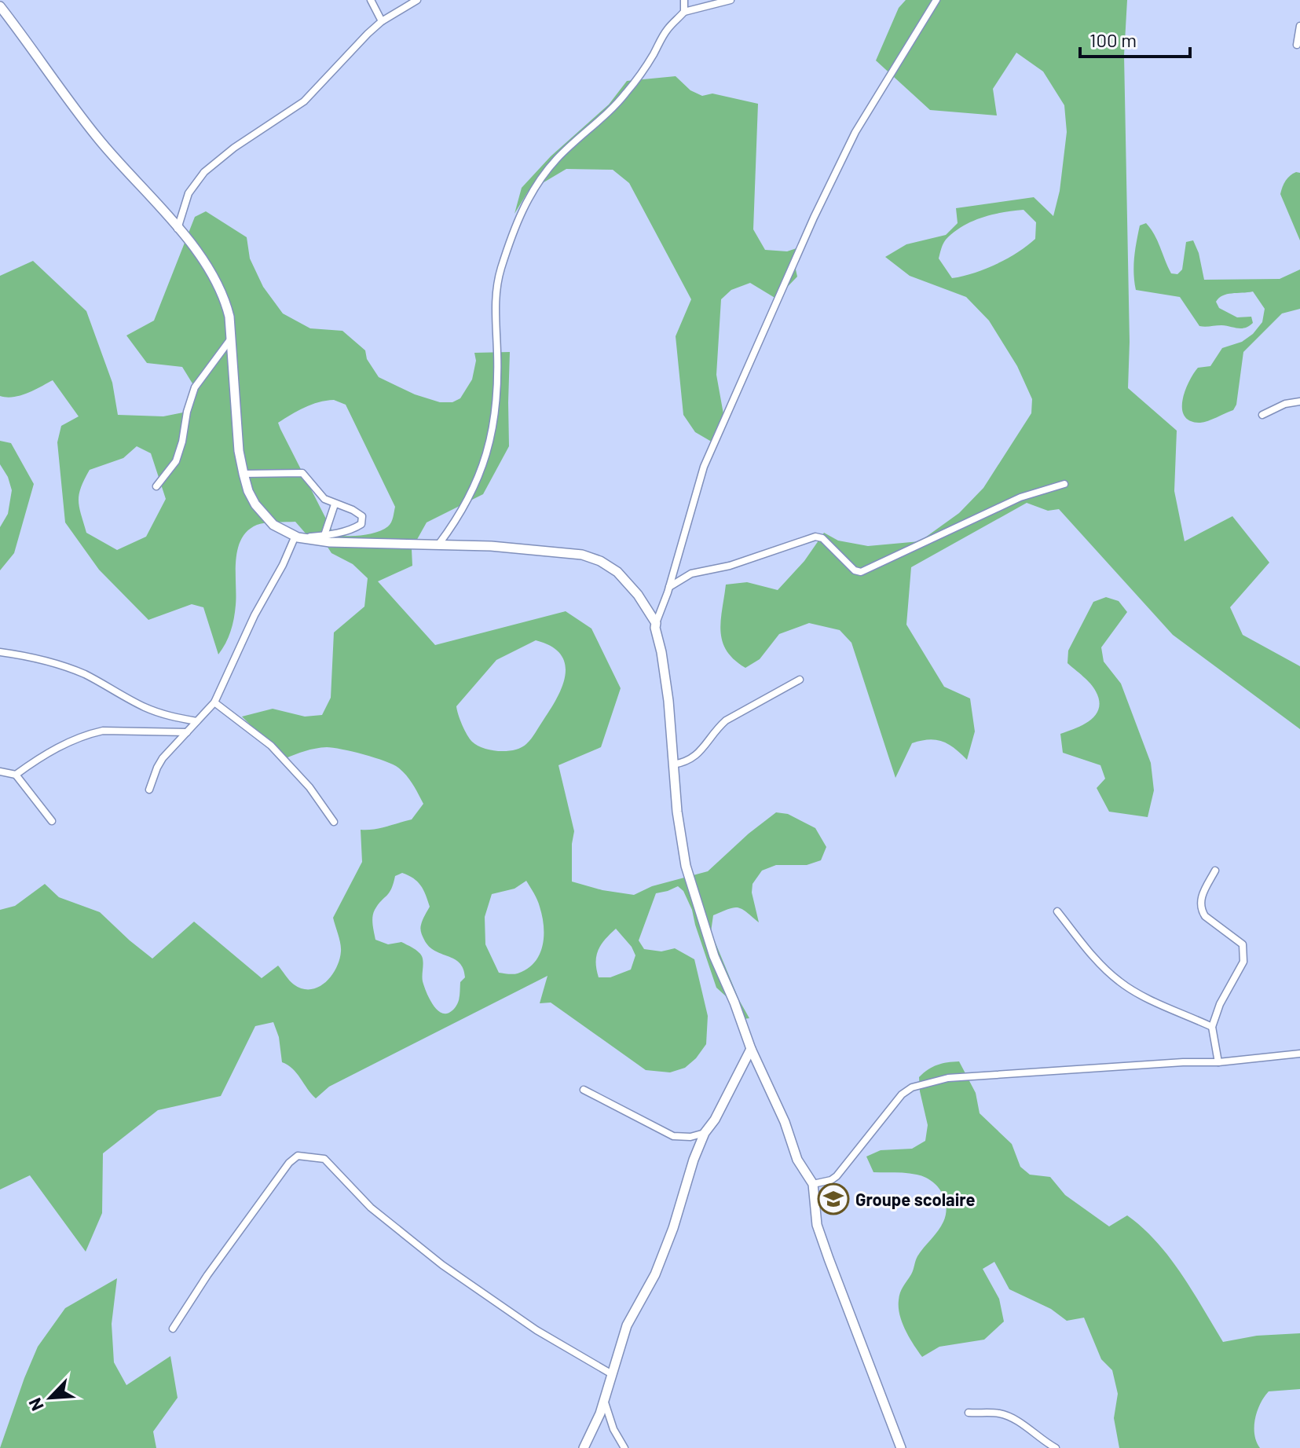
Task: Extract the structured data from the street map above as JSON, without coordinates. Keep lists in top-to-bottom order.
{
  "places": {
    "school or university": ["Groupe scolaire"]
  },
  "scale_bar": "100 m",
  "north": "bottom left"
}
